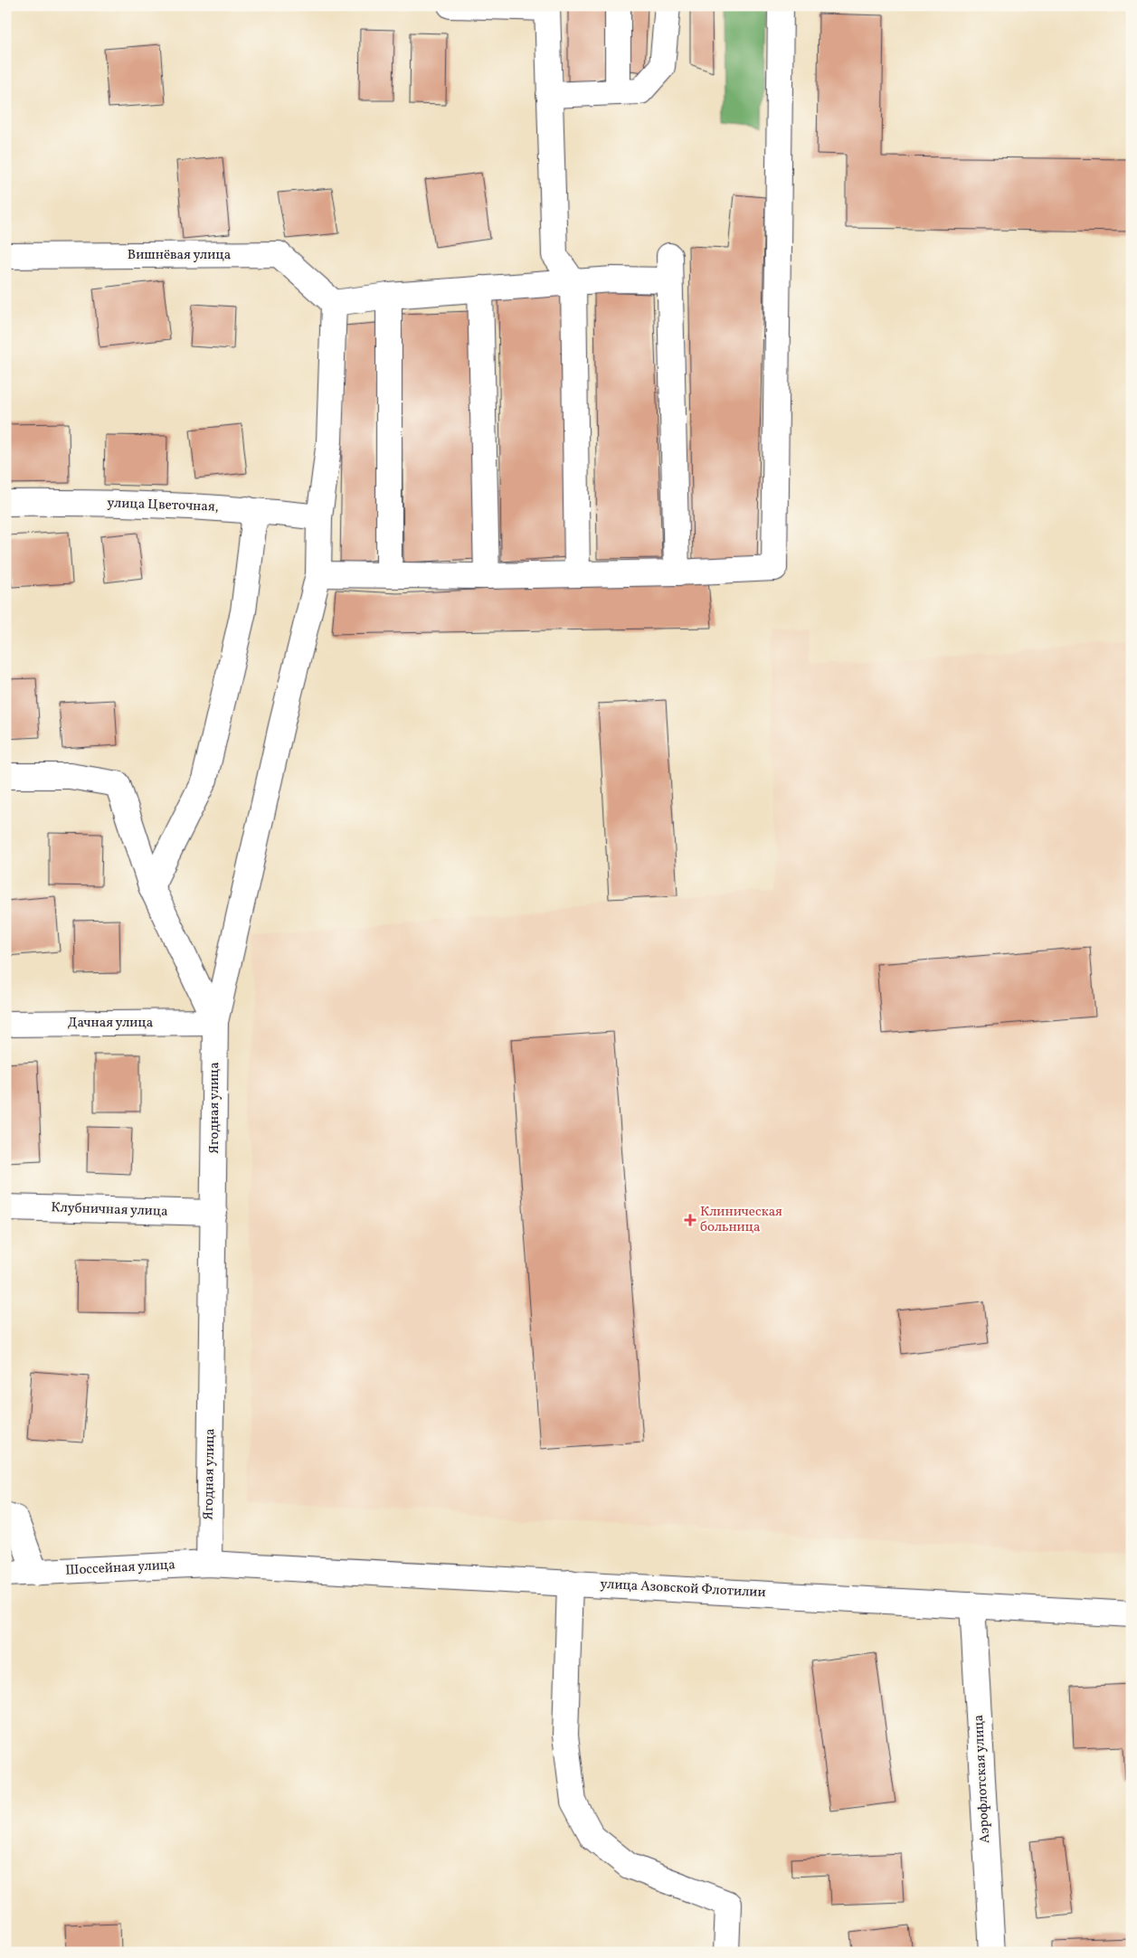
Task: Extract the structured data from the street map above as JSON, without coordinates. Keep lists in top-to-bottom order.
{
  "streets": {
    "street": [
      "Вишнёвая улица",
      "улица Цветочная,",
      "Дачная улица",
      "Ягодная улица",
      "Клубничная улица",
      "Шоссейная улица",
      "улица Азовской Флотилии",
      "Аэрофлотская улица"
    ]
  },
  "crossings": [
    ["Дачная улица", "Ягодная улица"],
    ["Ягодная улица", "Клубничная улица"],
    ["Ягодная улица", "Шоссейная улица"],
    ["Шоссейная улица", "улица Азовской Флотилии"],
    ["улица Азовской Флотилии", "Аэрофлотская улица"]
  ],
  "places": {
    "health": ["Клиническая больница"]
  }
}
